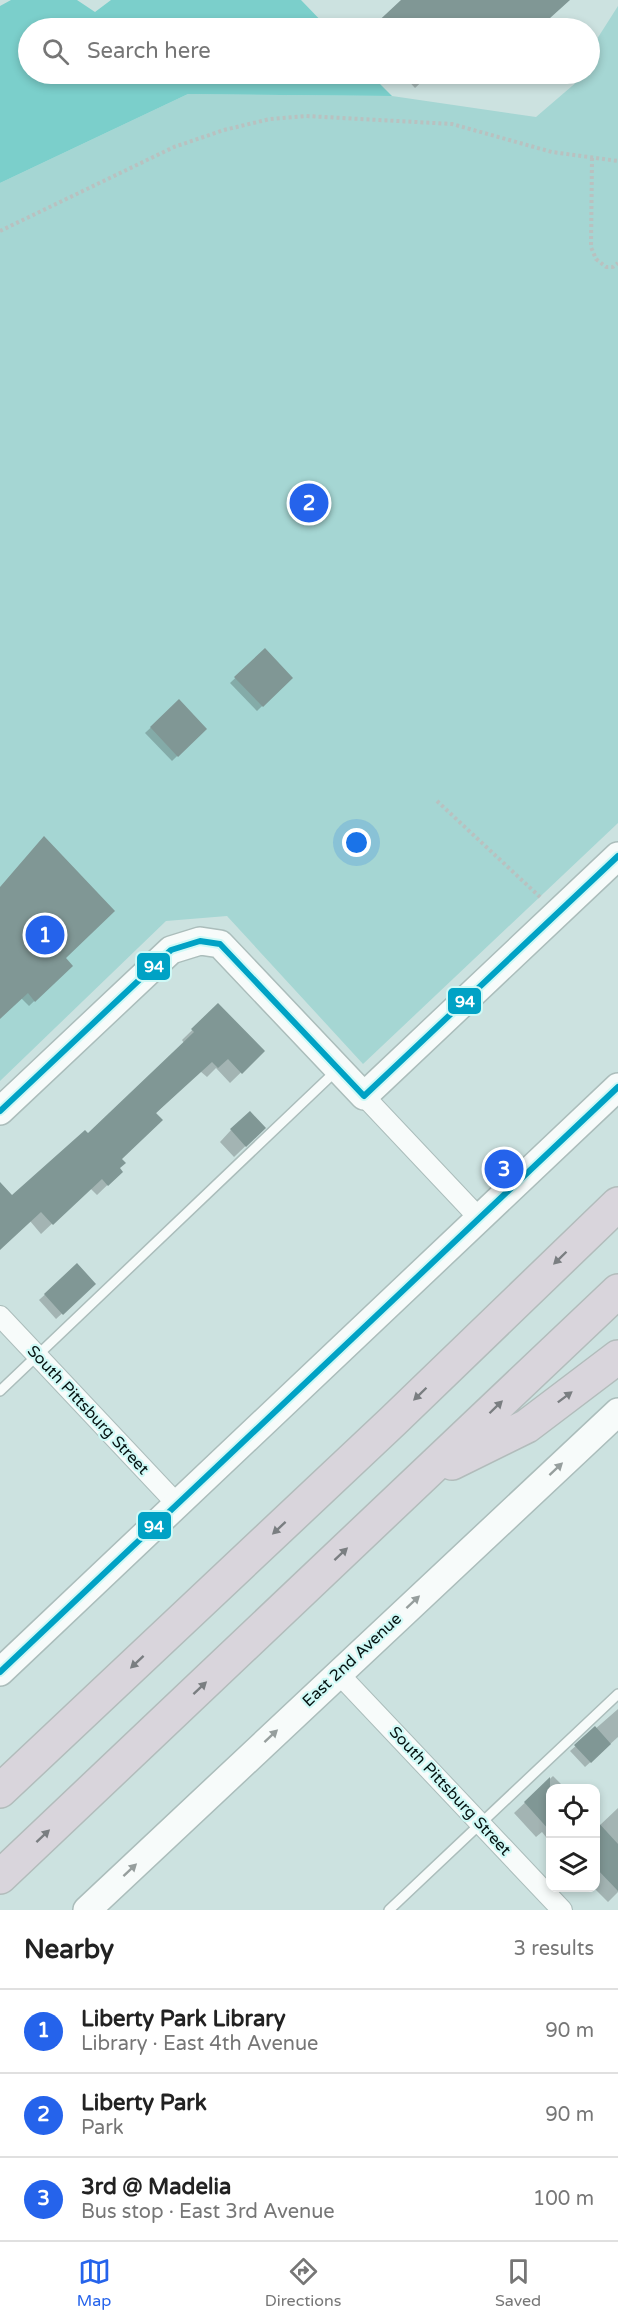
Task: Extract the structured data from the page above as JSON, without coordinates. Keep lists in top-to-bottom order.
{
  "streets": {
    "street": ["South Pittsburg Street", "East 2nd Avenue"]
  },
  "crossings": [
    ["South Pittsburg Street", "East 2nd Avenue"]
  ],
  "lines": ["transit line 94"],
  "page": {
    "search": "Search here",
    "pins": ["2", "1", "3"],
    "heading": ["Nearby", "3 results"],
    "list": [
      {
        "mark": "1",
        "name": "Liberty Park Library",
        "note": "Library · East 4th Avenue",
        "value": "90 m"
      },
      {
        "mark": "2",
        "name": "Liberty Park",
        "note": "Park",
        "value": "90 m"
      },
      {
        "mark": "3",
        "name": "3rd @ Madelia",
        "note": "Bus stop · East 3rd Avenue",
        "value": "100 m"
      }
    ],
    "nav": ["Map", "Directions", "Saved"]
  }
}
